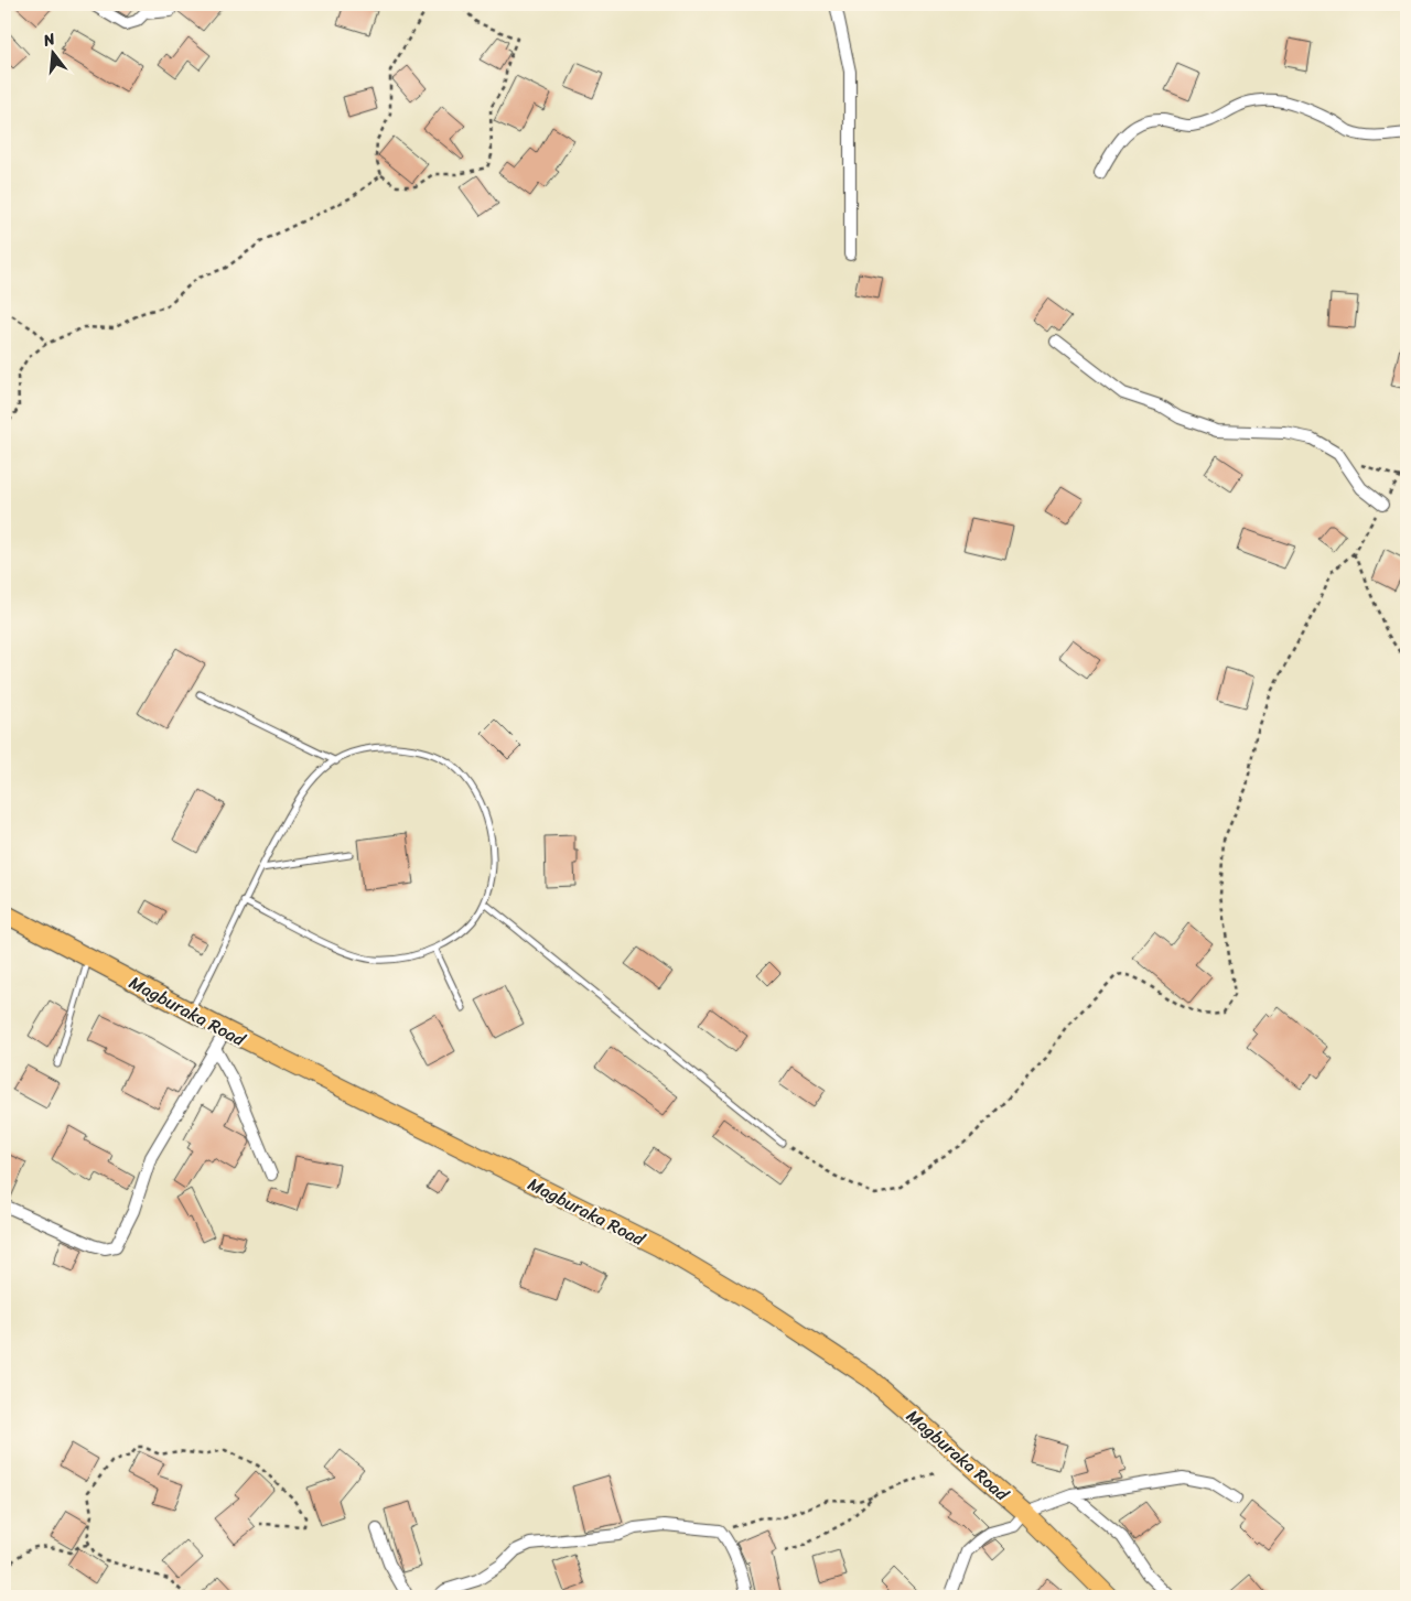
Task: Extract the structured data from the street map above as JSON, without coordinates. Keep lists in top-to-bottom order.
{
  "streets": {
    "main road": ["Magburaka Road"]
  },
  "north": "top"
}
